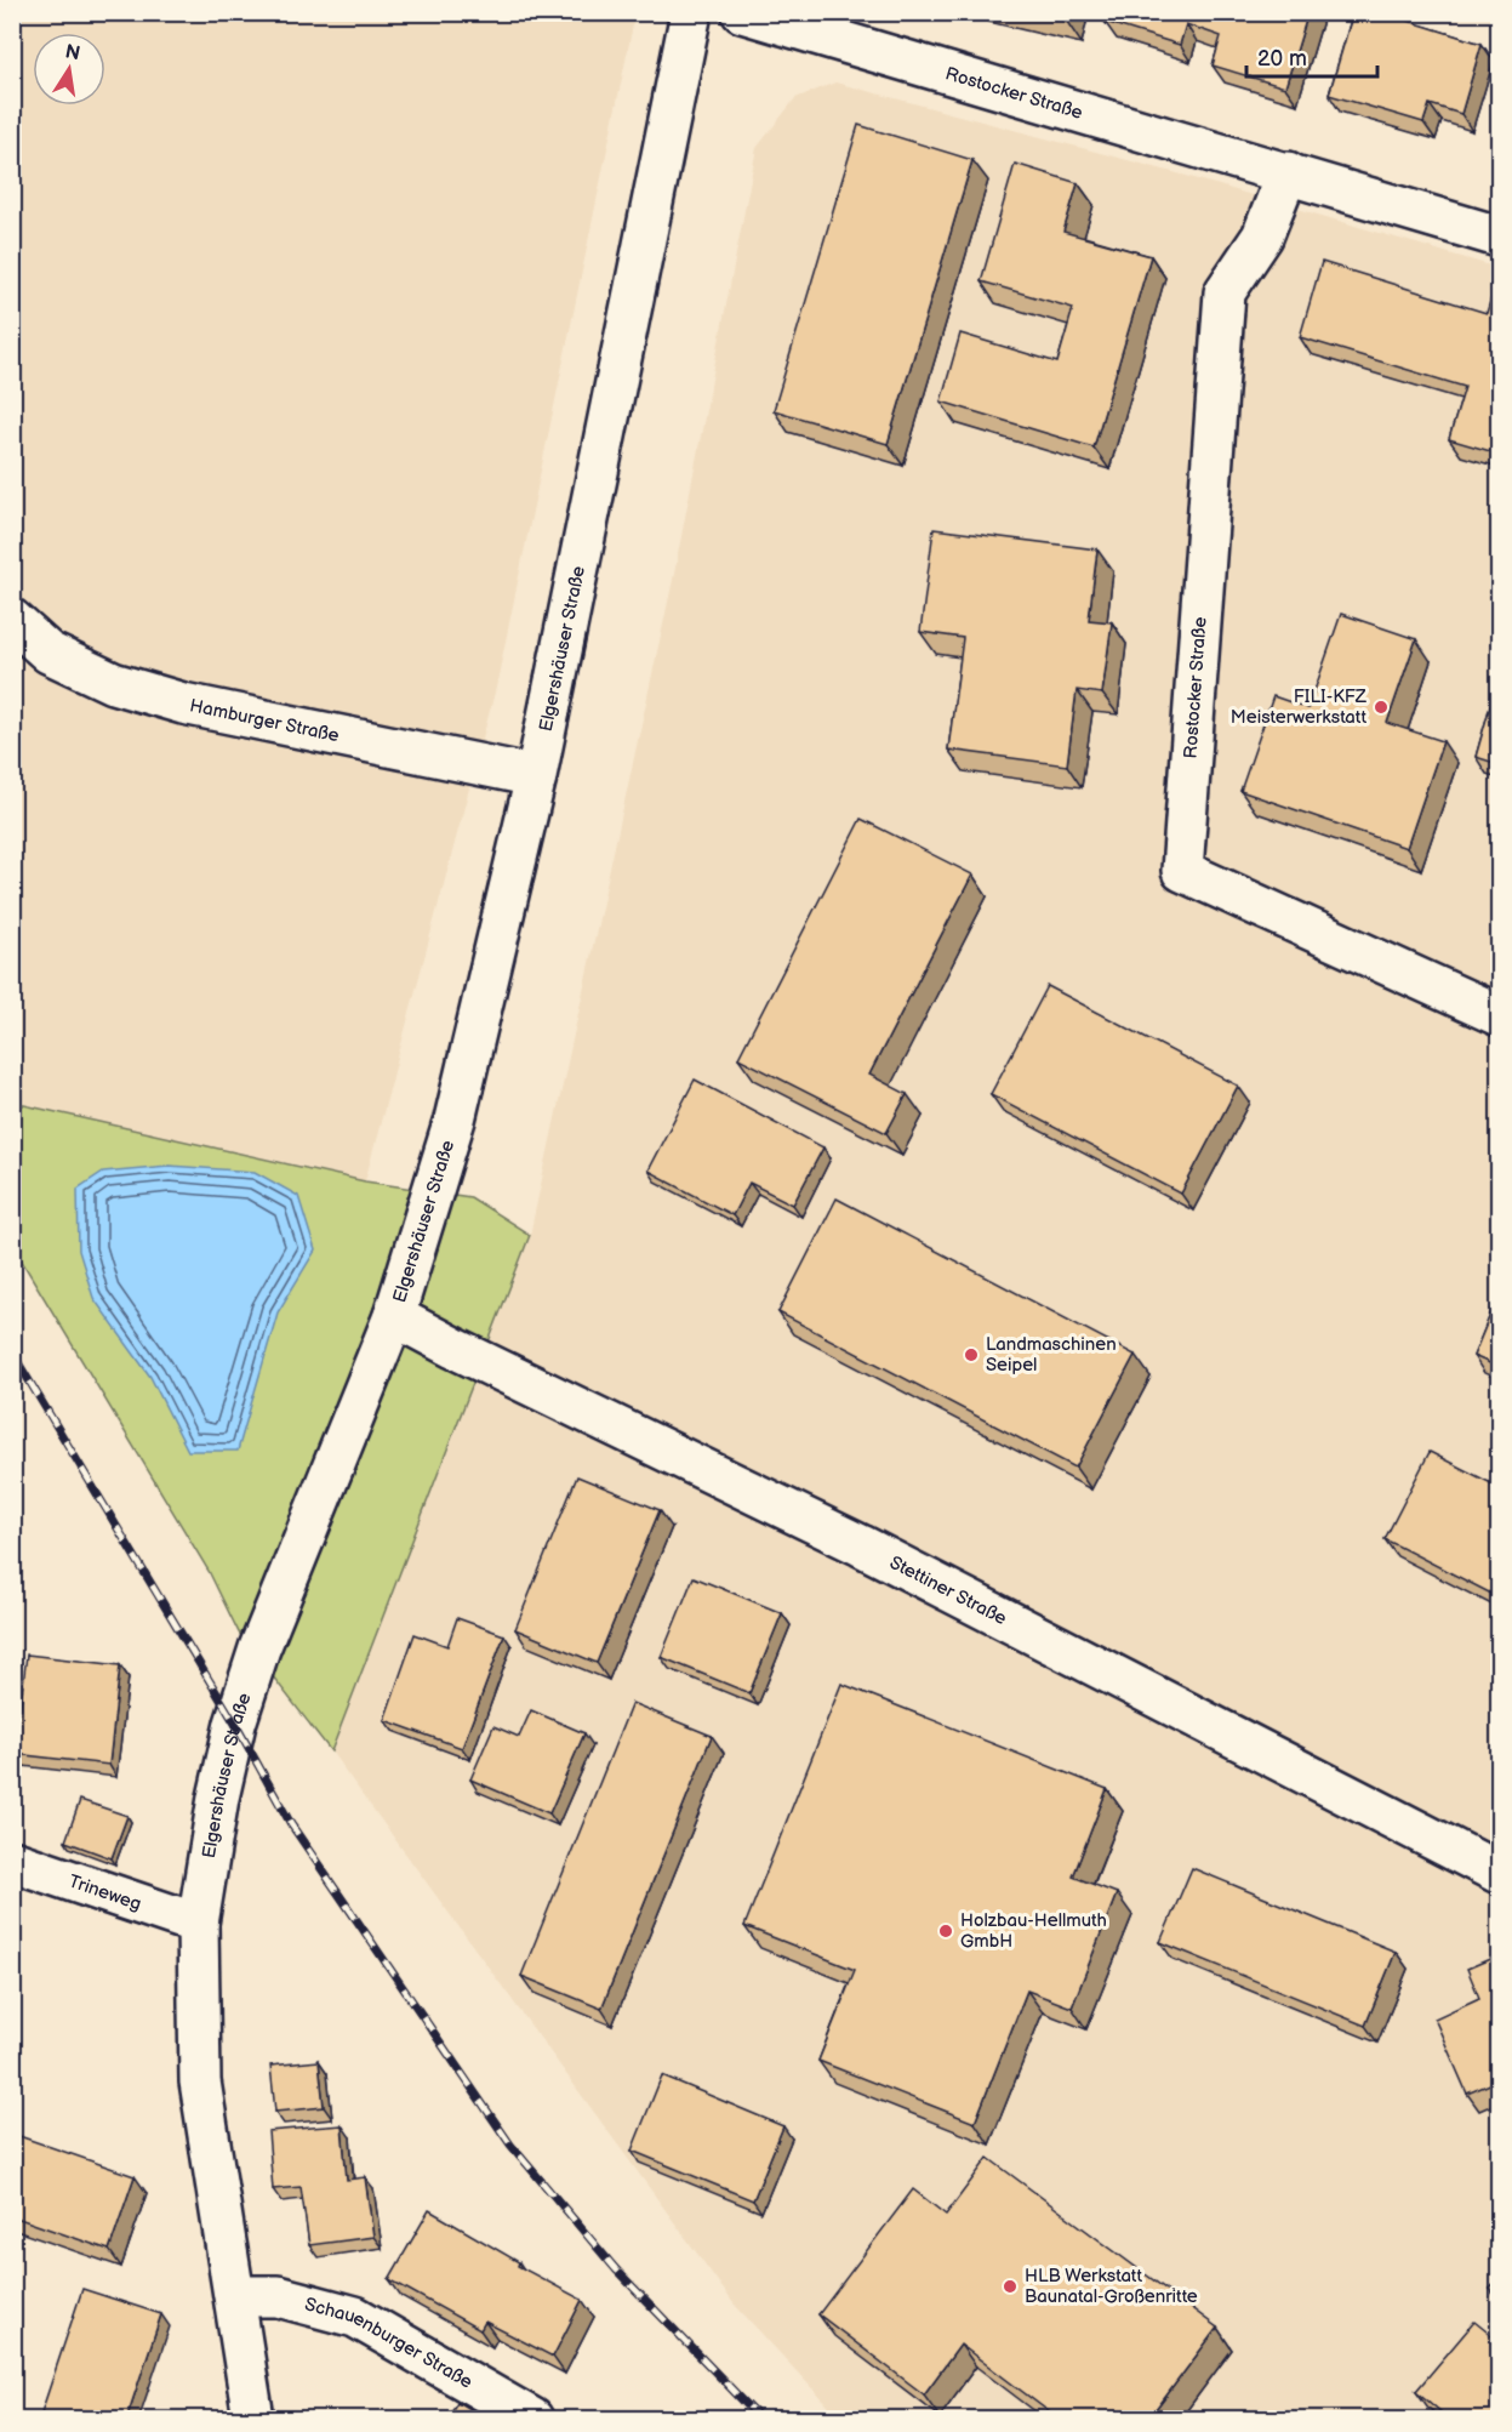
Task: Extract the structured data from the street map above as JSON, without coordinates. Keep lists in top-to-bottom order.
{
  "streets": {
    "street": [
      "Rostocker Straße",
      "Elgershäuser Straße",
      "Hamburger Straße",
      "Stettiner Straße",
      "Trineweg",
      "Schauenburger Straße"
    ]
  },
  "crossings": [
    ["Elgershäuser Straße", "Hamburger Straße"],
    ["Elgershäuser Straße", "Stettiner Straße"],
    ["Elgershäuser Straße", "Trineweg"],
    ["Elgershäuser Straße", "Schauenburger Straße"]
  ],
  "places": [
    "FILI-KFZ Meisterwerkstatt",
    "Landmaschinen Seipel",
    "Holzbau-Hellmuth GmbH",
    "HLB Werkstatt Baunatal-Großenritte"
  ],
  "scale_bar": "20 m",
  "north": "top"
}
